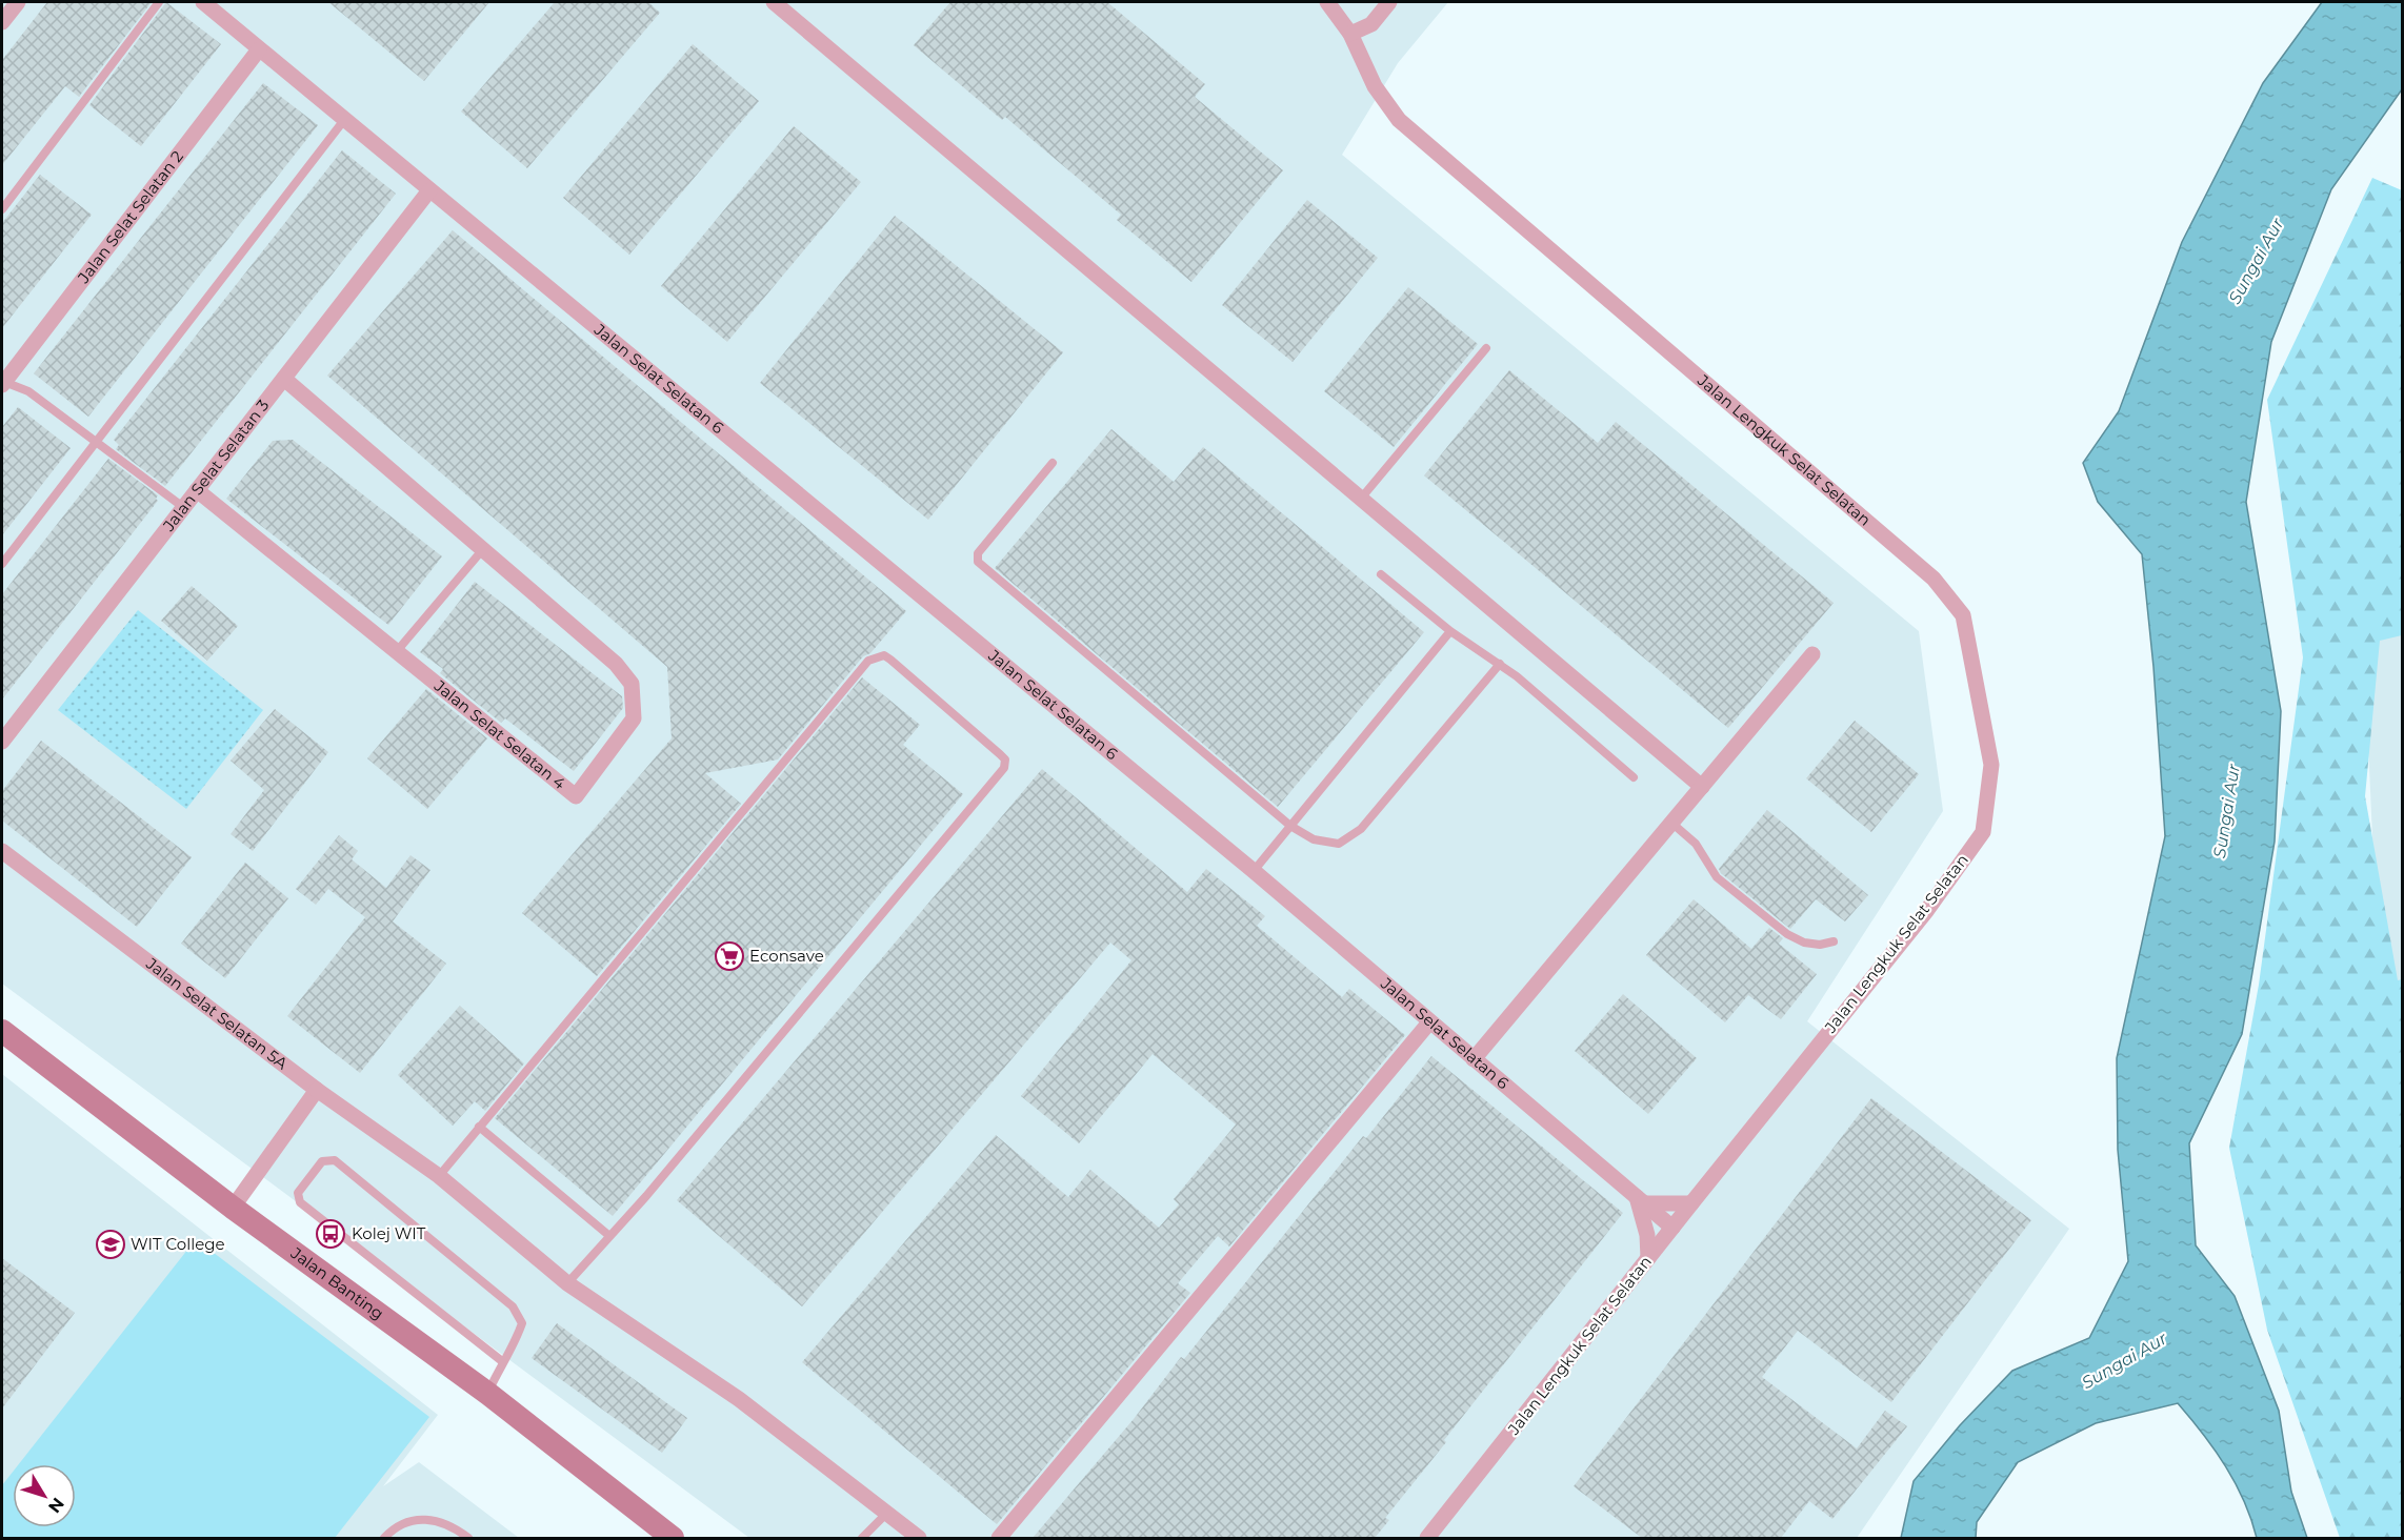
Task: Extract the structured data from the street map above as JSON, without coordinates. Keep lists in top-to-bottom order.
{
  "streets": {
    "main road": ["Jalan Banting"],
    "street": [
      "Jalan Selat Selatan 2",
      "Jalan Selat Selatan 6",
      "Jalan Lengkuk Selat Selatan",
      "Jalan Selat Selatan 3",
      "Jalan Selat Selatan 4",
      "Jalan Selat Selatan 5A"
    ]
  },
  "crossings": [
    ["Jalan Selat Selatan 2", "Jalan Selat Selatan 6"],
    ["Jalan Selat Selatan 6", "Jalan Lengkuk Selat Selatan"],
    ["Jalan Selat Selatan 6", "Jalan Selat Selatan 3"],
    ["Jalan Selat Selatan 3", "Jalan Selat Selatan 4"]
  ],
  "water": ["Sungai Aur"],
  "places": {
    "supermarket": ["Econsave"],
    "bus stop": ["Kolej WIT"],
    "school or university": ["WIT College"]
  },
  "north": "bottom right"
}
